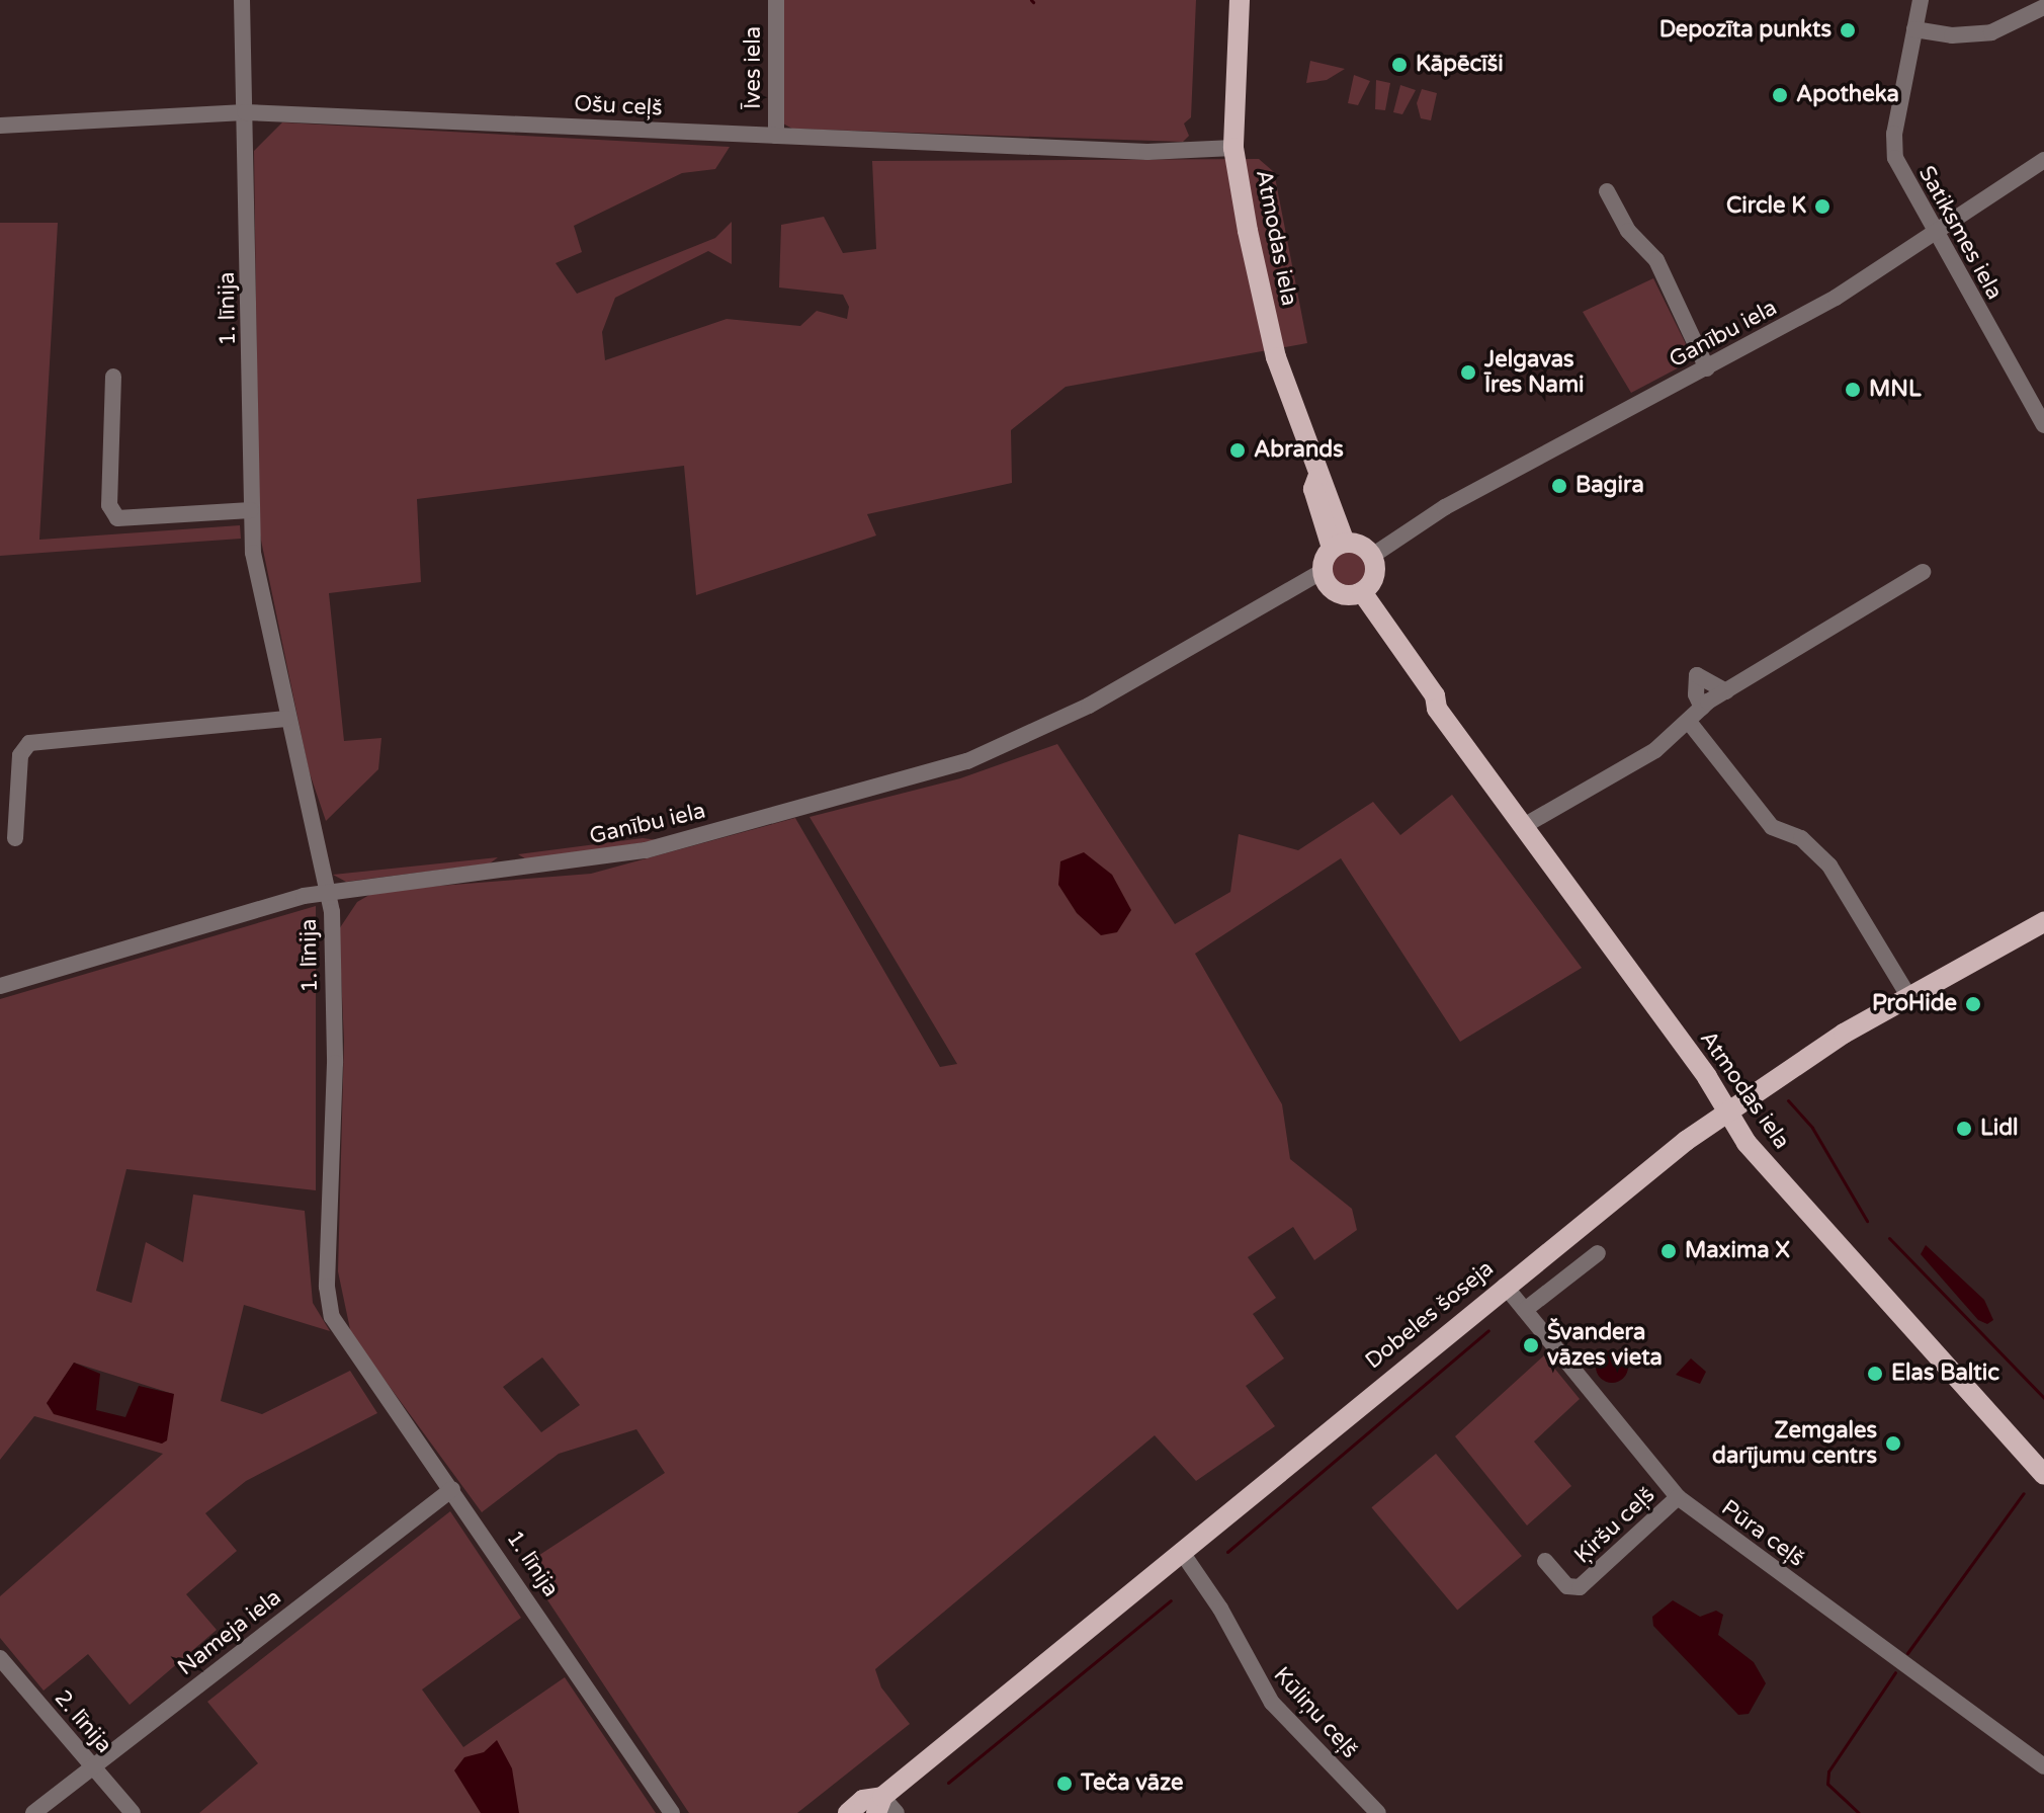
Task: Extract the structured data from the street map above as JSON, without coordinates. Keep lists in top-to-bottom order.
{
  "streets": {
    "main road": ["Atmodas iela", "Dobeles šoseja"],
    "street": [
      "Īves iela",
      "Ošu ceļš",
      "Satiksmes iela",
      "1. līnija",
      "Ganību iela",
      "Ķiršu ceļš",
      "Pūra ceļš",
      "Nameja iela",
      "Kūliņu ceļš",
      "2. līnija"
    ]
  },
  "crossings": [
    ["Īves iela", "Ošu ceļš"],
    ["Ošu ceļš", "Atmodas iela"],
    ["Ošu ceļš", "1. līnija"],
    ["Satiksmes iela", "Ganību iela"],
    ["Atmodas iela", "Ganību iela"],
    ["Atmodas iela", "Dobeles šoseja"],
    ["1. līnija", "Ganību iela"],
    ["1. līnija", "Nameja iela"],
    ["Dobeles šoseja", "Pūra ceļš"],
    ["Dobeles šoseja", "Kūliņu ceļš"],
    ["Ķiršu ceļš", "Pūra ceļš"],
    ["Nameja iela", "2. līnija"]
  ],
  "places": [
    "Depozīta punkts",
    "Kāpēcīši",
    "Apotheka",
    "Circle K",
    "Jelgavas Īres Nami",
    "MNL",
    "Abrands",
    "Bagira",
    "ProHide",
    "Lidl",
    "Maxima X",
    "Švandera vāzes vieta",
    "Elas Baltic",
    "Zemgales darījumu centrs",
    "Teča vāze"
  ]
}
